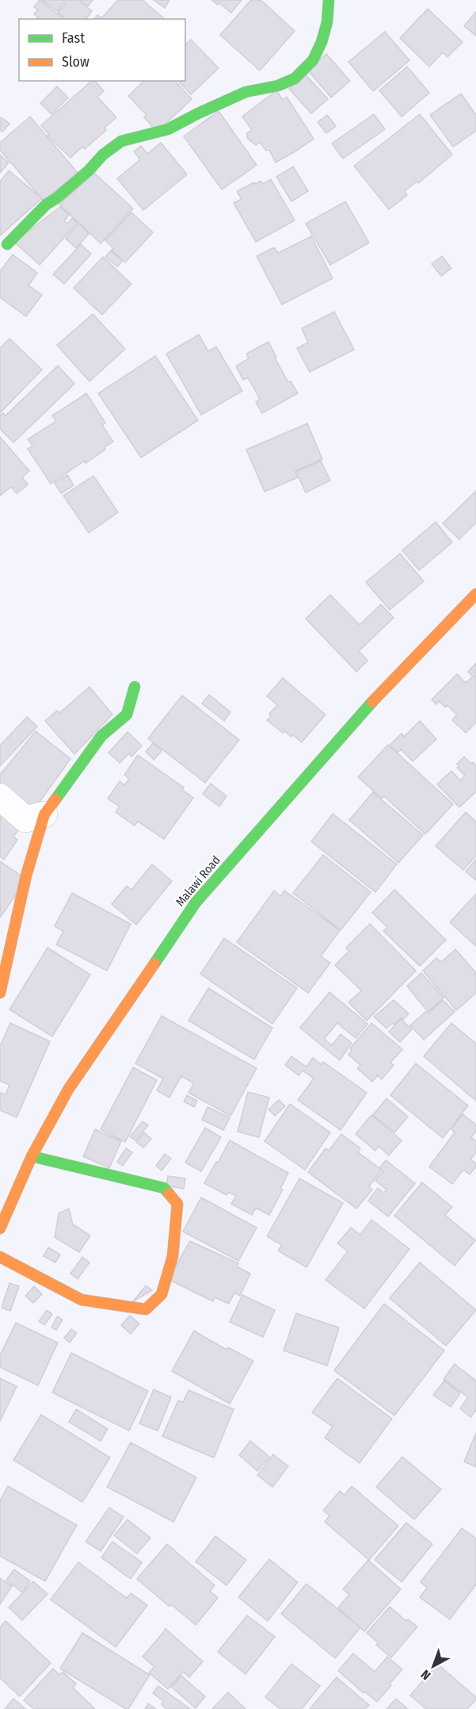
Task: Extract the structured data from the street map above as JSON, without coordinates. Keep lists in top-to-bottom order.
{
  "streets": {
    "street": ["Malawi Road"]
  },
  "legend": ["Fast", "Slow"],
  "north": "bottom left"
}
